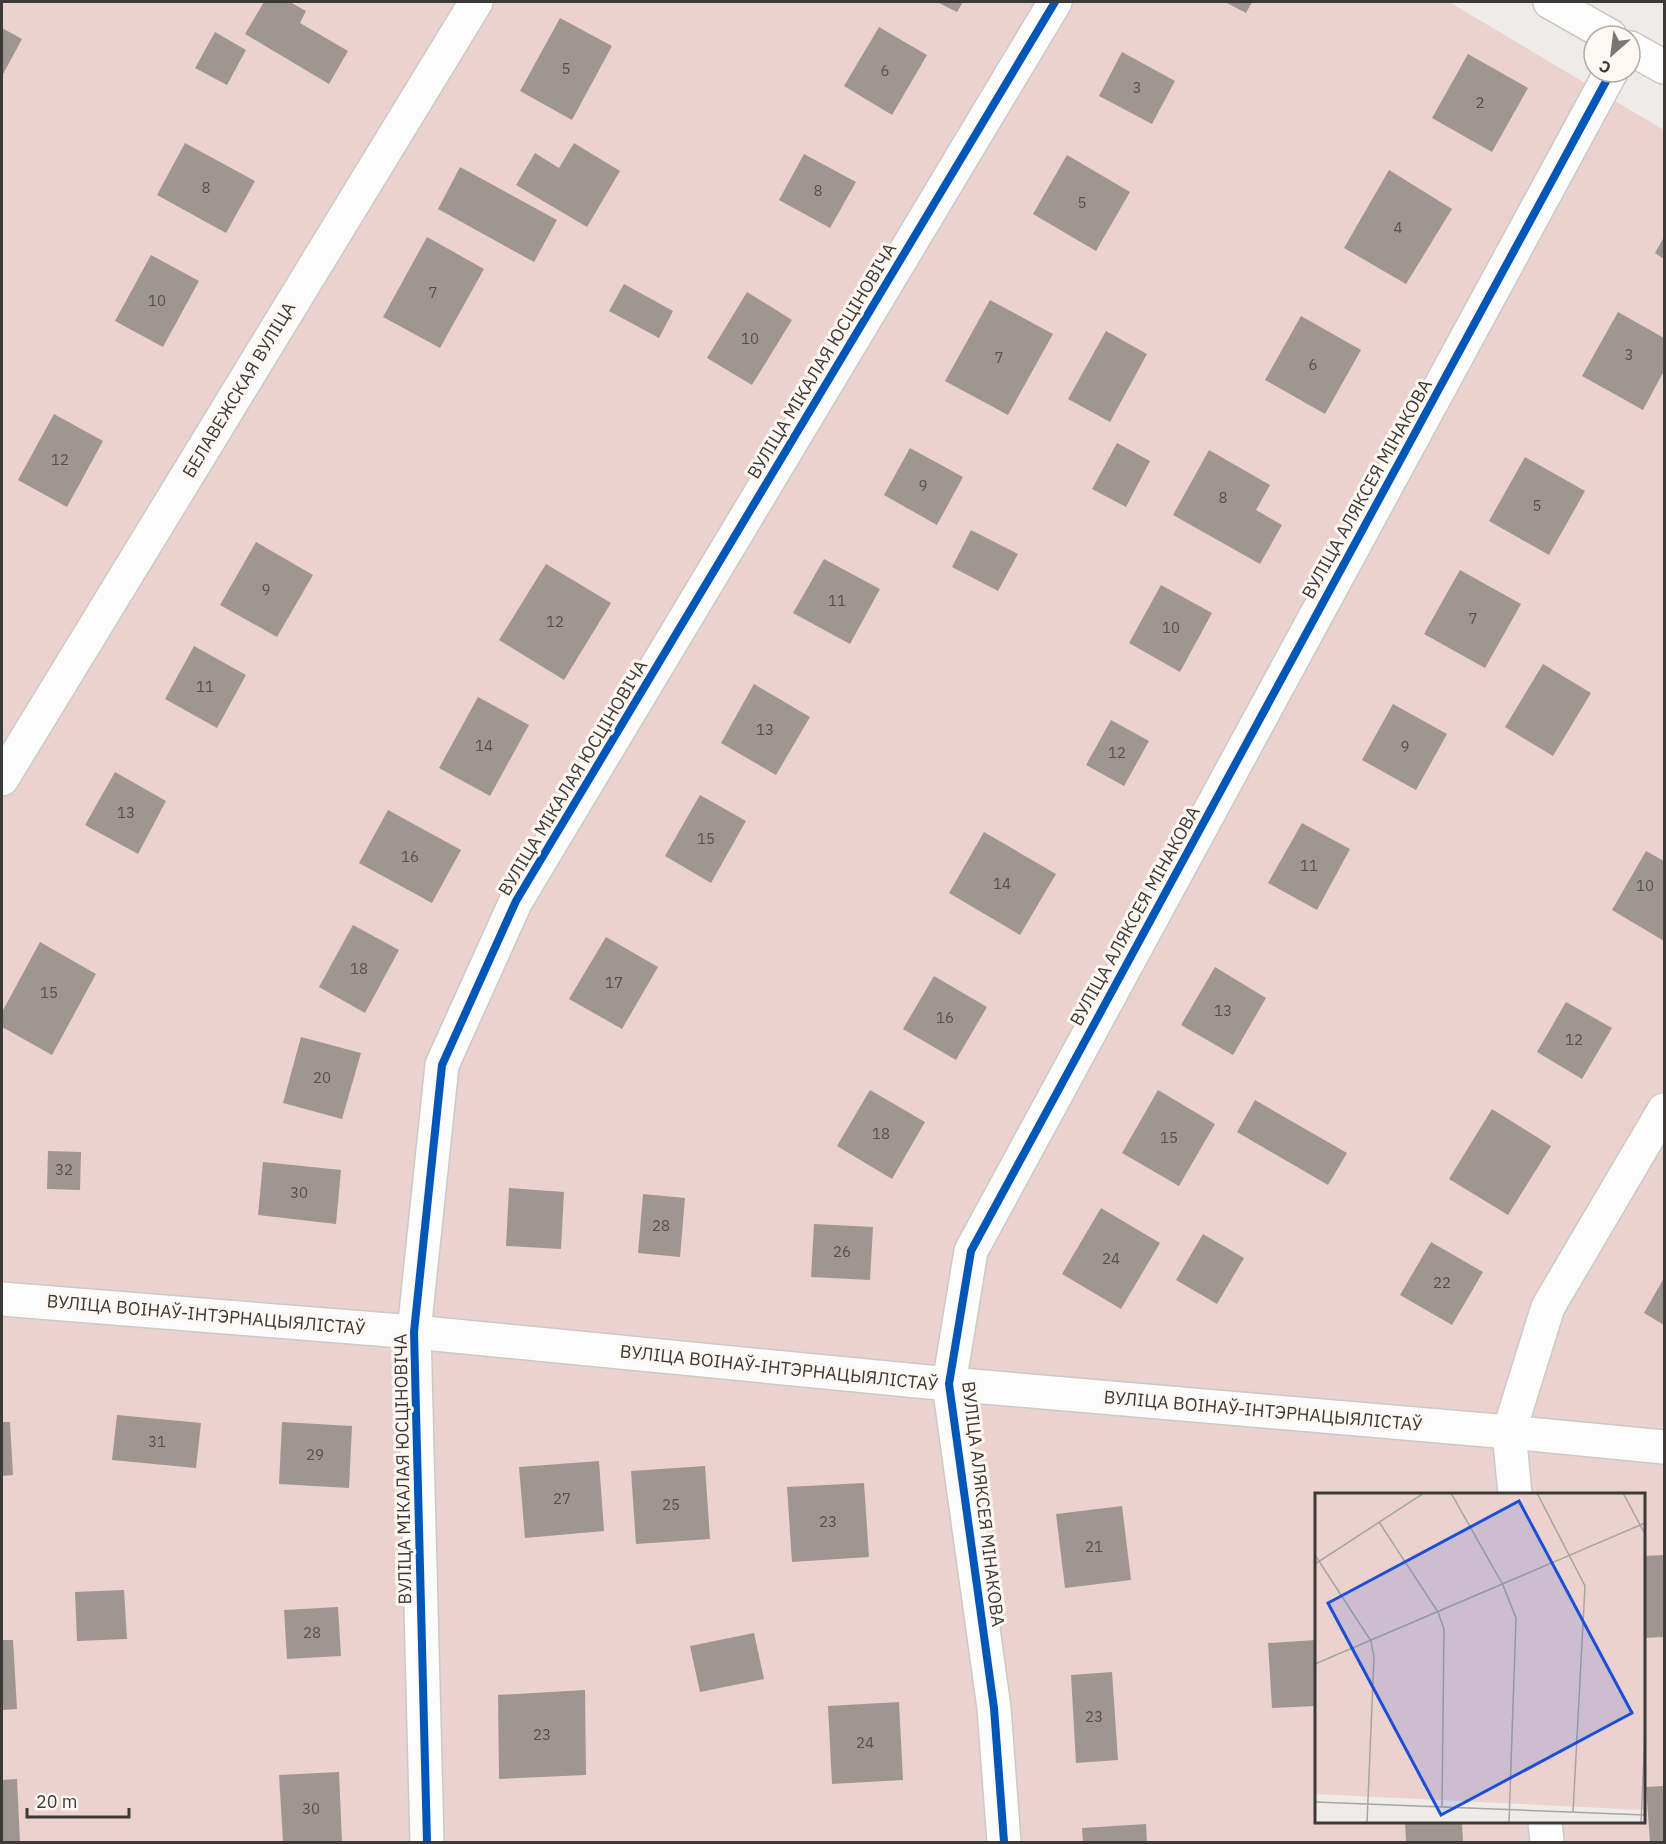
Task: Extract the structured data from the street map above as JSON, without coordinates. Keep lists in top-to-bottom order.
{
  "streets": {
    "street": [
      "ВУЛІЦА МІКАЛАЯ ЮСЦІНОВІЧА",
      "БЕЛАВЕЖСКАЯ ВУЛІЦА",
      "ВУЛІЦА АЛЯКСЕЯ МІНАКОВА",
      "ВУЛІЦА ВОІНАЎ-ІНТЭРНАЦЫЯЛІСТАЎ"
    ]
  },
  "crossings": [
    ["ВУЛІЦА МІКАЛАЯ ЮСЦІНОВІЧА", "ВУЛІЦА ВОІНАЎ-ІНТЭРНАЦЫЯЛІСТАЎ"],
    ["ВУЛІЦА АЛЯКСЕЯ МІНАКОВА", "ВУЛІЦА ВОІНАЎ-ІНТЭРНАЦЫЯЛІСТАЎ"]
  ],
  "house_numbers": [
    "5",
    "6",
    "3",
    "2",
    "8",
    "8",
    "5",
    "4",
    "7",
    "10",
    "10",
    "3",
    "7",
    "6",
    "12",
    "9",
    "8",
    "5",
    "9",
    "11",
    "7",
    "12",
    "10",
    "11",
    "13",
    "14",
    "9",
    "12",
    "13",
    "15",
    "16",
    "11",
    "14",
    "10",
    "18",
    "17",
    "15",
    "13",
    "16",
    "12",
    "20",
    "18",
    "15",
    "32",
    "30",
    "28",
    "26",
    "24",
    "22",
    "31",
    "29",
    "27",
    "25",
    "23",
    "21",
    "28",
    "23",
    "23",
    "24",
    "30"
  ],
  "scale_bar": "20 m",
  "north": "bottom left"
}
